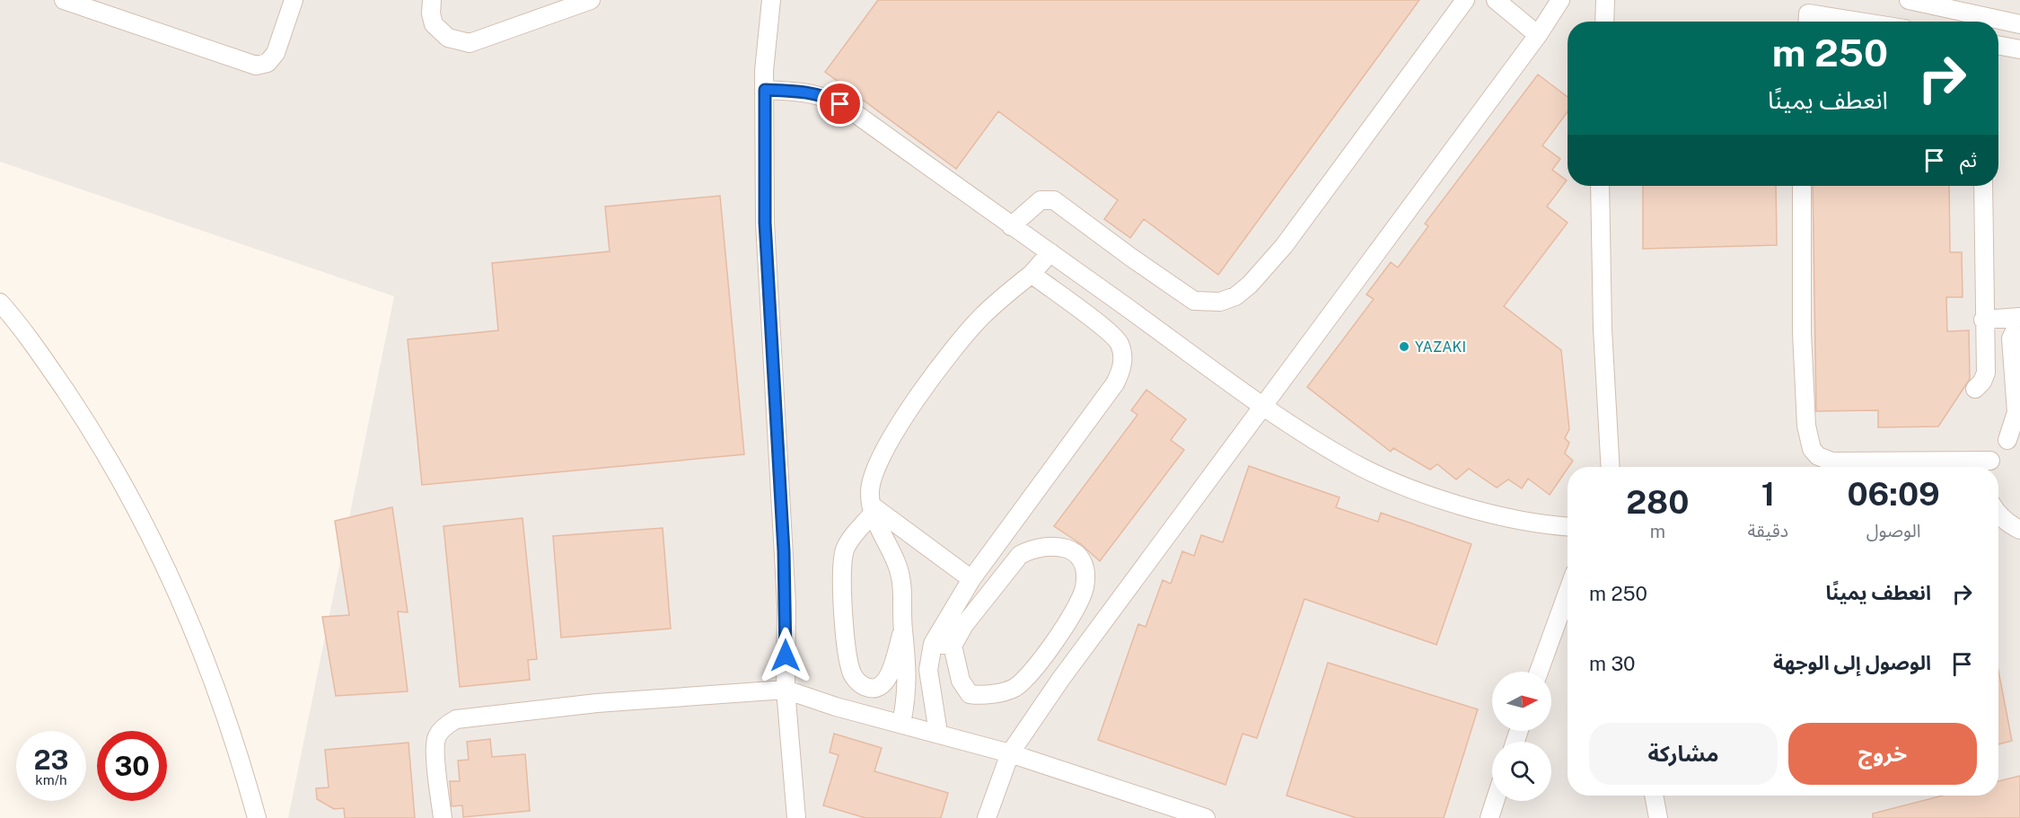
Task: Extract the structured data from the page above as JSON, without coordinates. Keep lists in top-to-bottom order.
{
  "places": ["YAZAKI"],
  "north": "right",
  "page": {
    "turn": ["250 m", "انعطف يمينًا"],
    "then": "ثم",
    "eta": [
      "06:09",
      "الوصول",
      "1",
      "دقيقة",
      "280",
      "m"
    ],
    "list": [
      {
        "name": "انعطف يمينًا",
        "value": "250 m"
      },
      {
        "name": "الوصول إلى الوجهة",
        "value": "30 m"
      }
    ],
    "buttons": ["خروج", "مشاركة"],
    "speed": "23 km/h",
    "limit": "30"
  }
}
